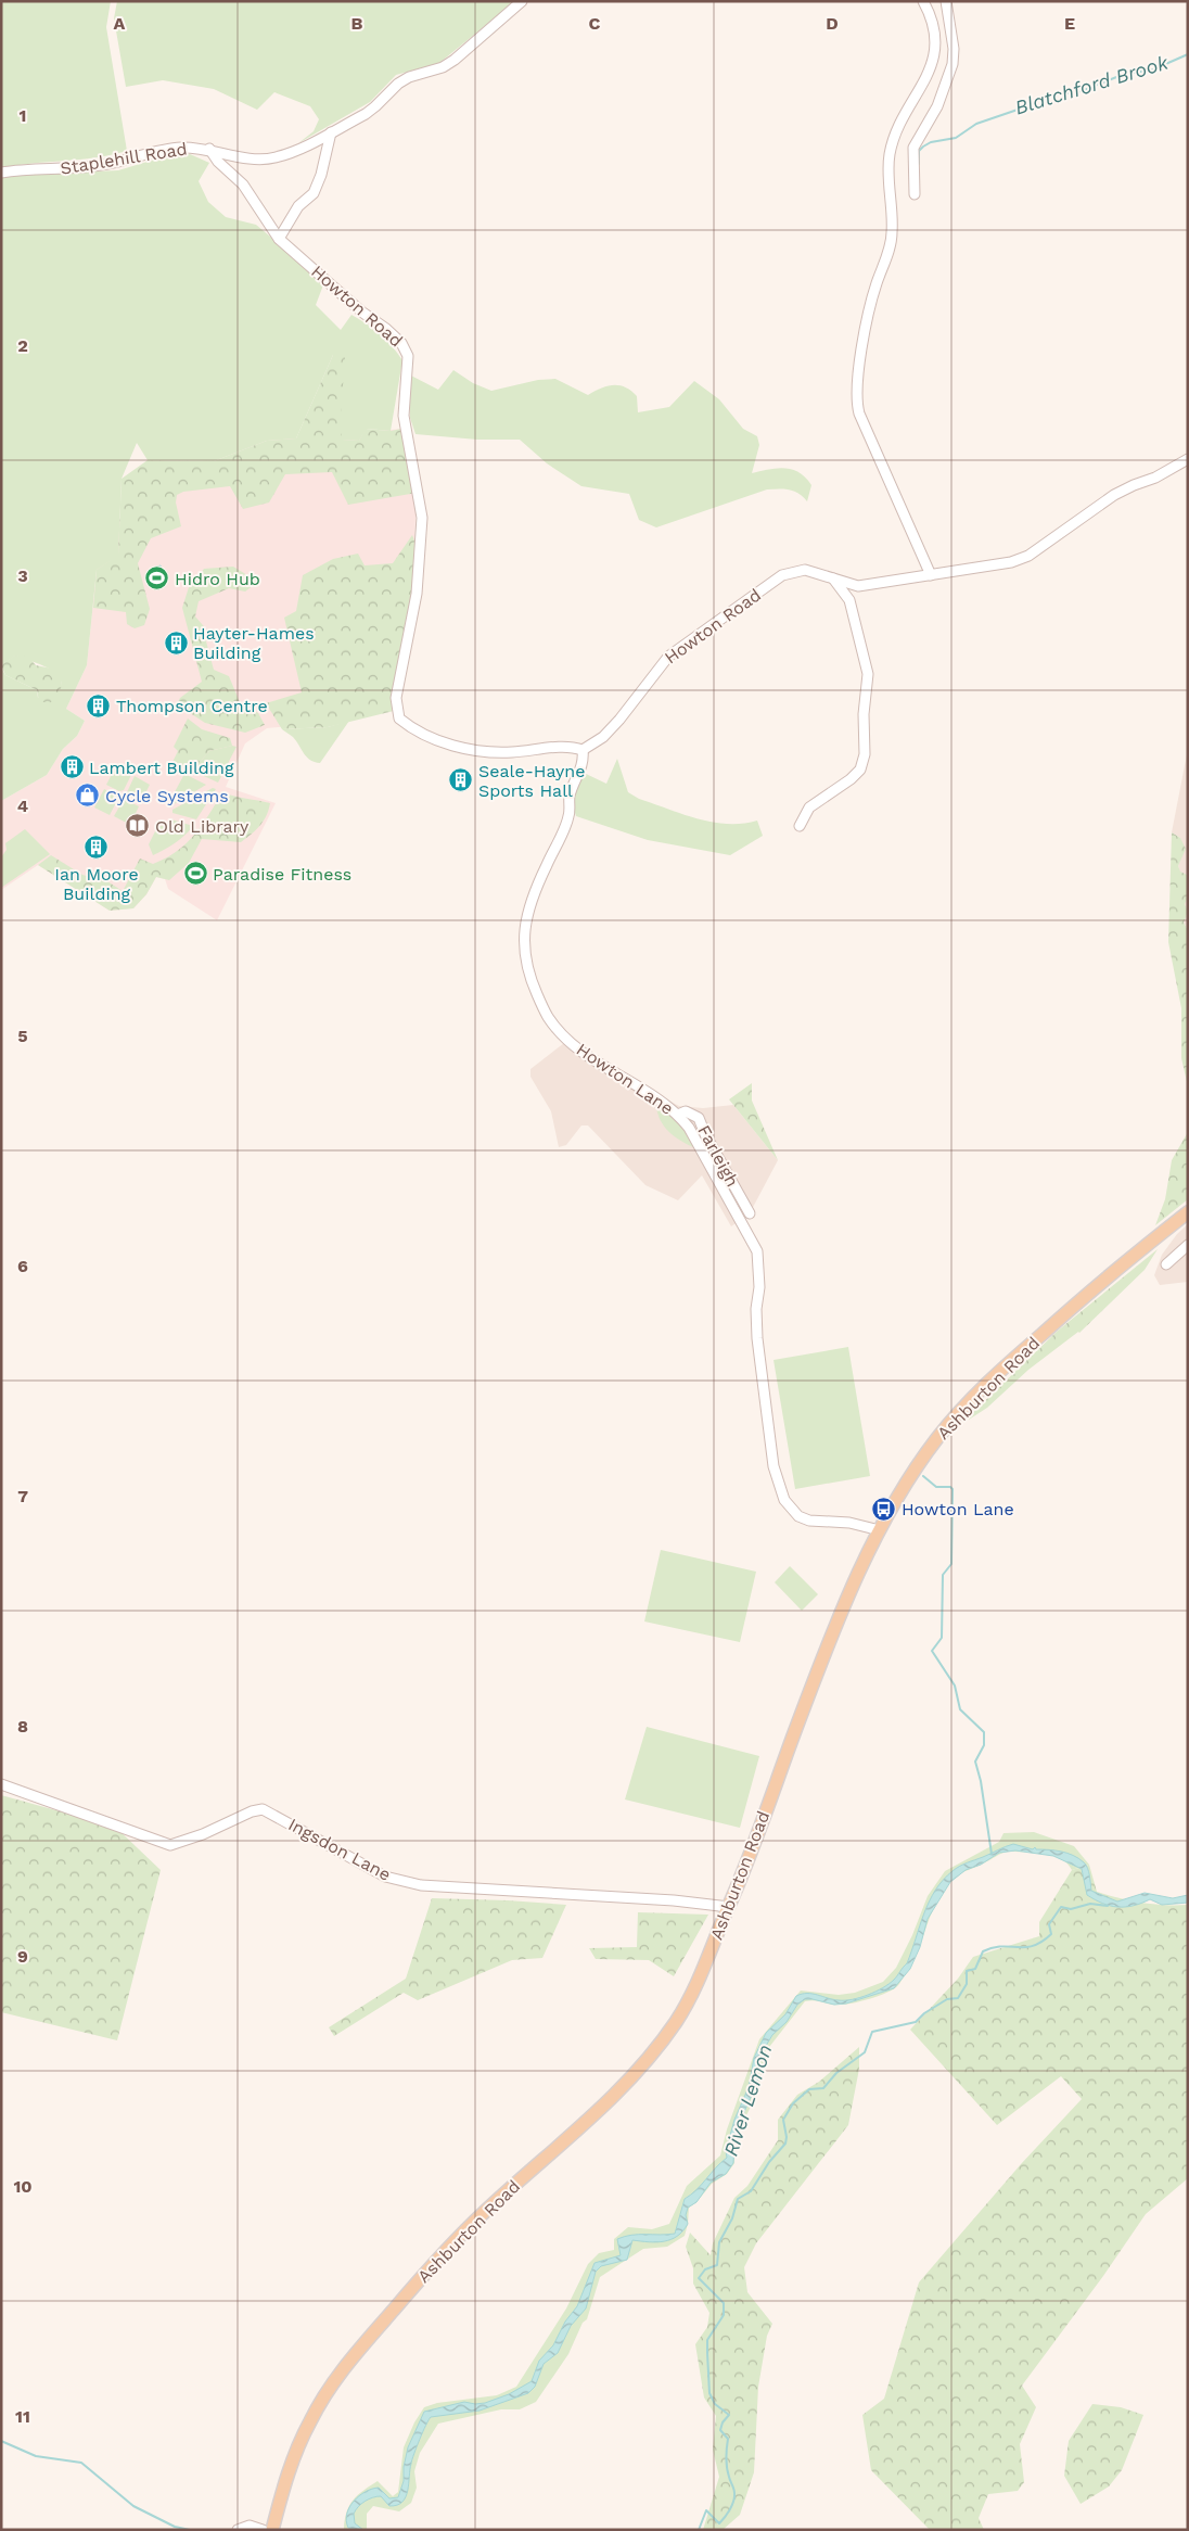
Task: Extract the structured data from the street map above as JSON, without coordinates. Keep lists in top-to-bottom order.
{
  "streets": {
    "main road": ["Ashburton Road"],
    "street": [
      "Staplehill Road",
      "Howton Road",
      "Howton Lane",
      "Farleigh",
      "Ingsdon Lane"
    ]
  },
  "crossings": [
    ["Staplehill Road", "Howton Road"],
    ["Howton Road", "Howton Lane"],
    ["Howton Lane", "Farleigh"],
    ["Howton Lane", "Ashburton Road"],
    ["Ashburton Road", "Ingsdon Lane"]
  ],
  "water": ["Blatchford Brook", "River Lemon"],
  "places": {
    "sports": ["Hidro Hub", "Paradise Fitness"],
    "building": [
      "Hayter-Hames Building",
      "Thompson Centre",
      "Lambert Building",
      "Seale-Hayne Sports Hall",
      "Ian Moore Building"
    ],
    "shop": ["Cycle Systems"],
    "library": ["Old Library"],
    "bus stop": ["Howton Lane"]
  },
  "grid": {
    "columns": [
      "A",
      "B",
      "C",
      "D",
      "E"
    ],
    "rows": [
      "1",
      "2",
      "3",
      "4",
      "5",
      "6",
      "7",
      "8",
      "9",
      "10",
      "11"
    ]
  }
}
